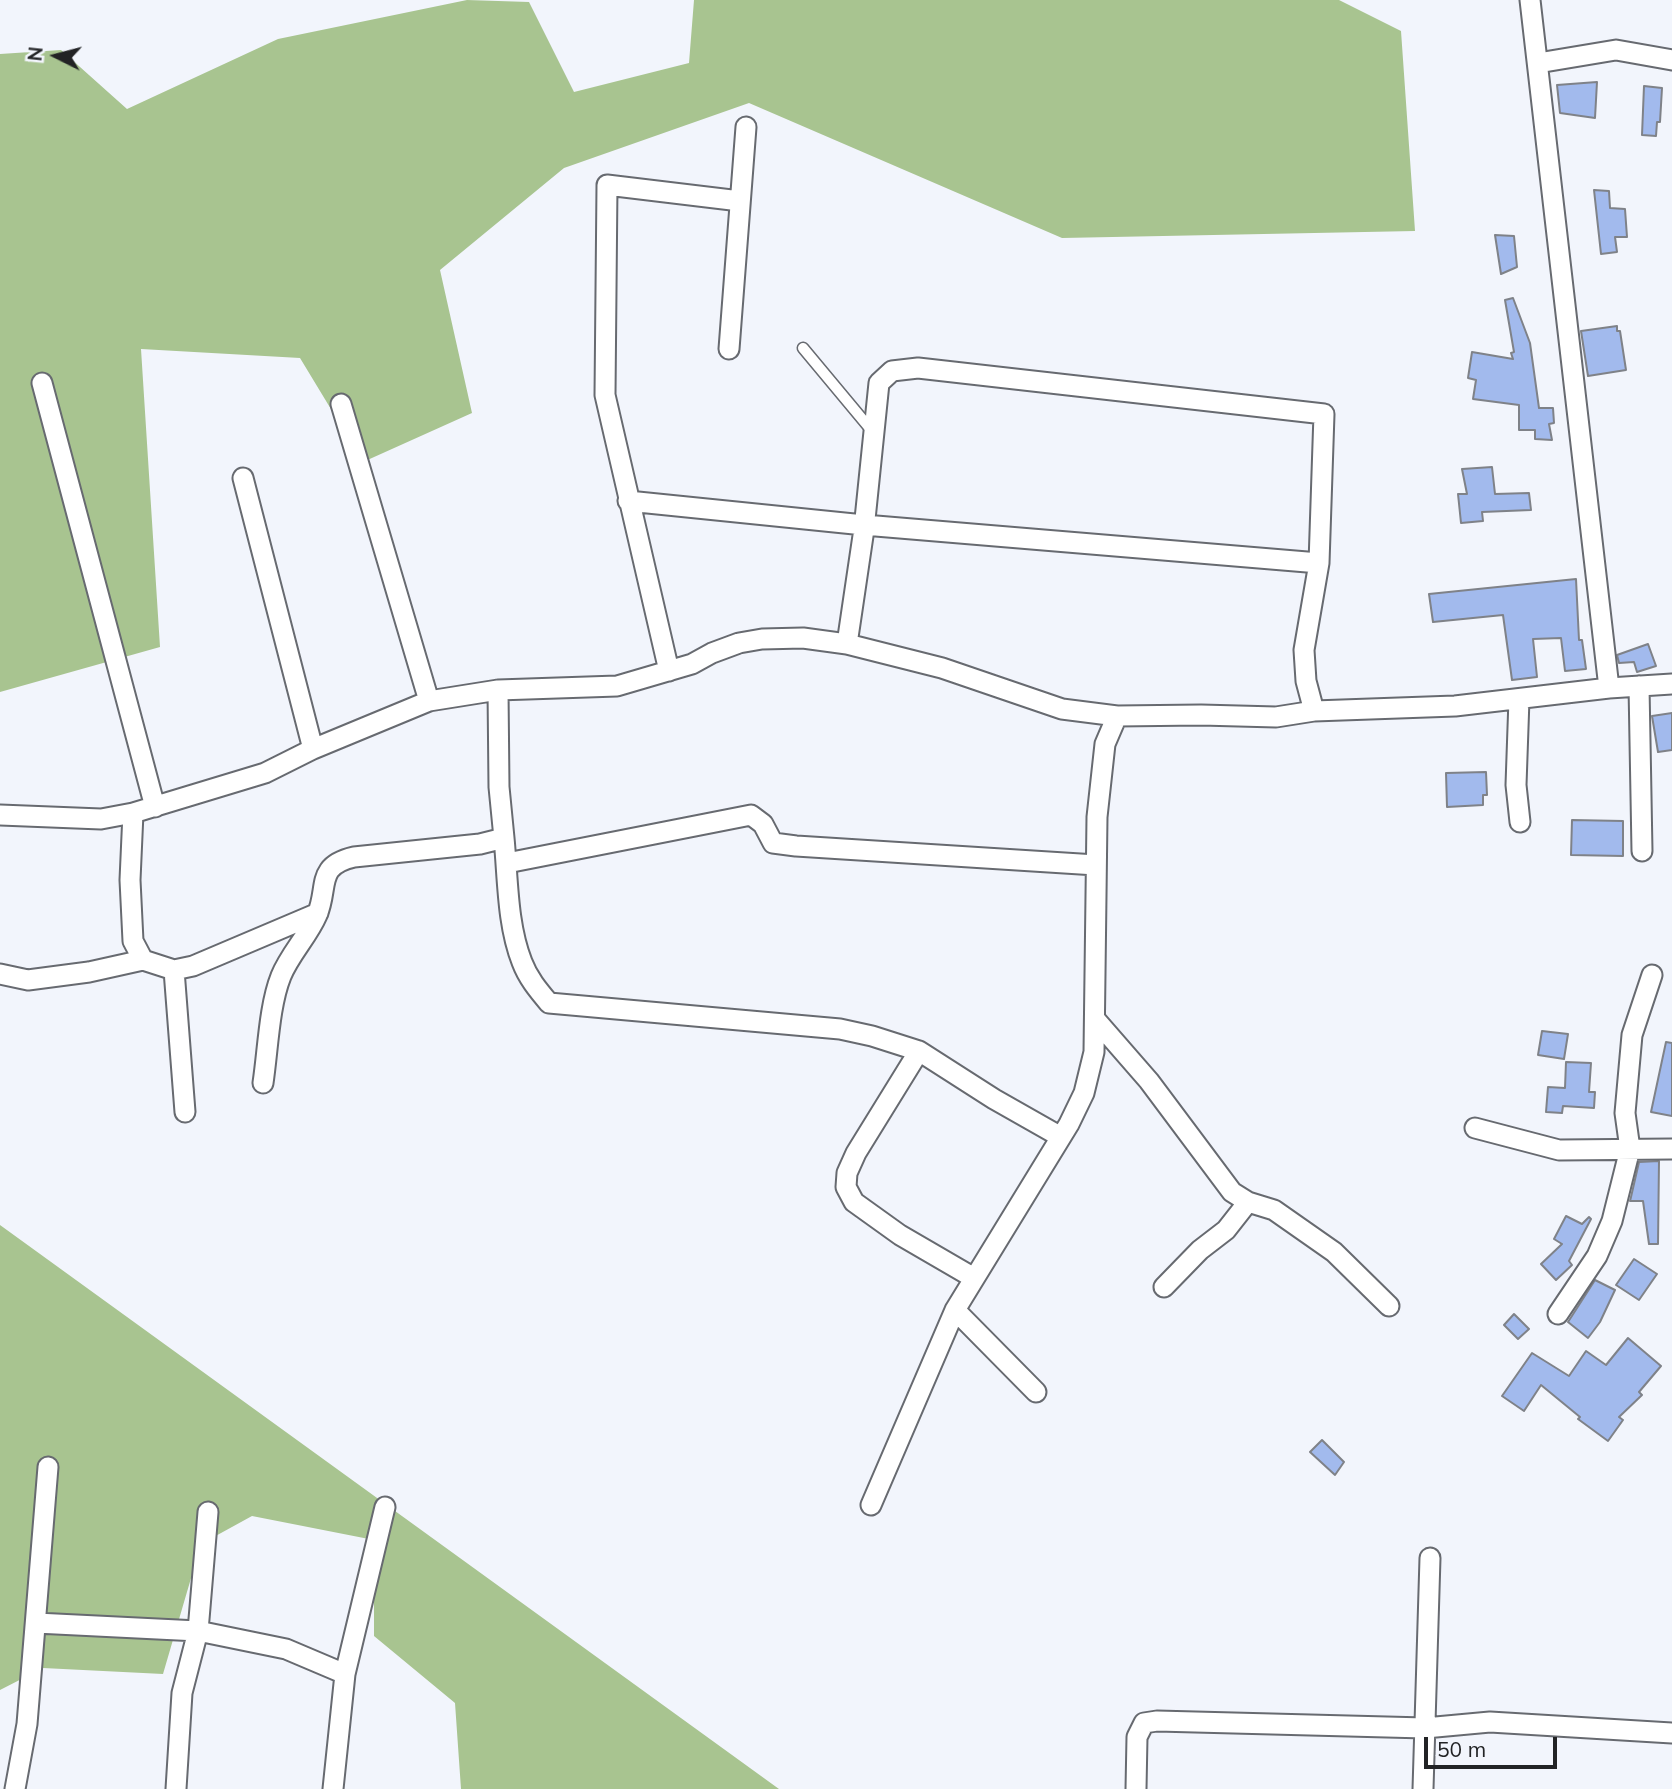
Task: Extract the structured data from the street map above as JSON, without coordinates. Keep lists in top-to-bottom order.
{
  "scale_bar": "50 m",
  "north": "left"
}
